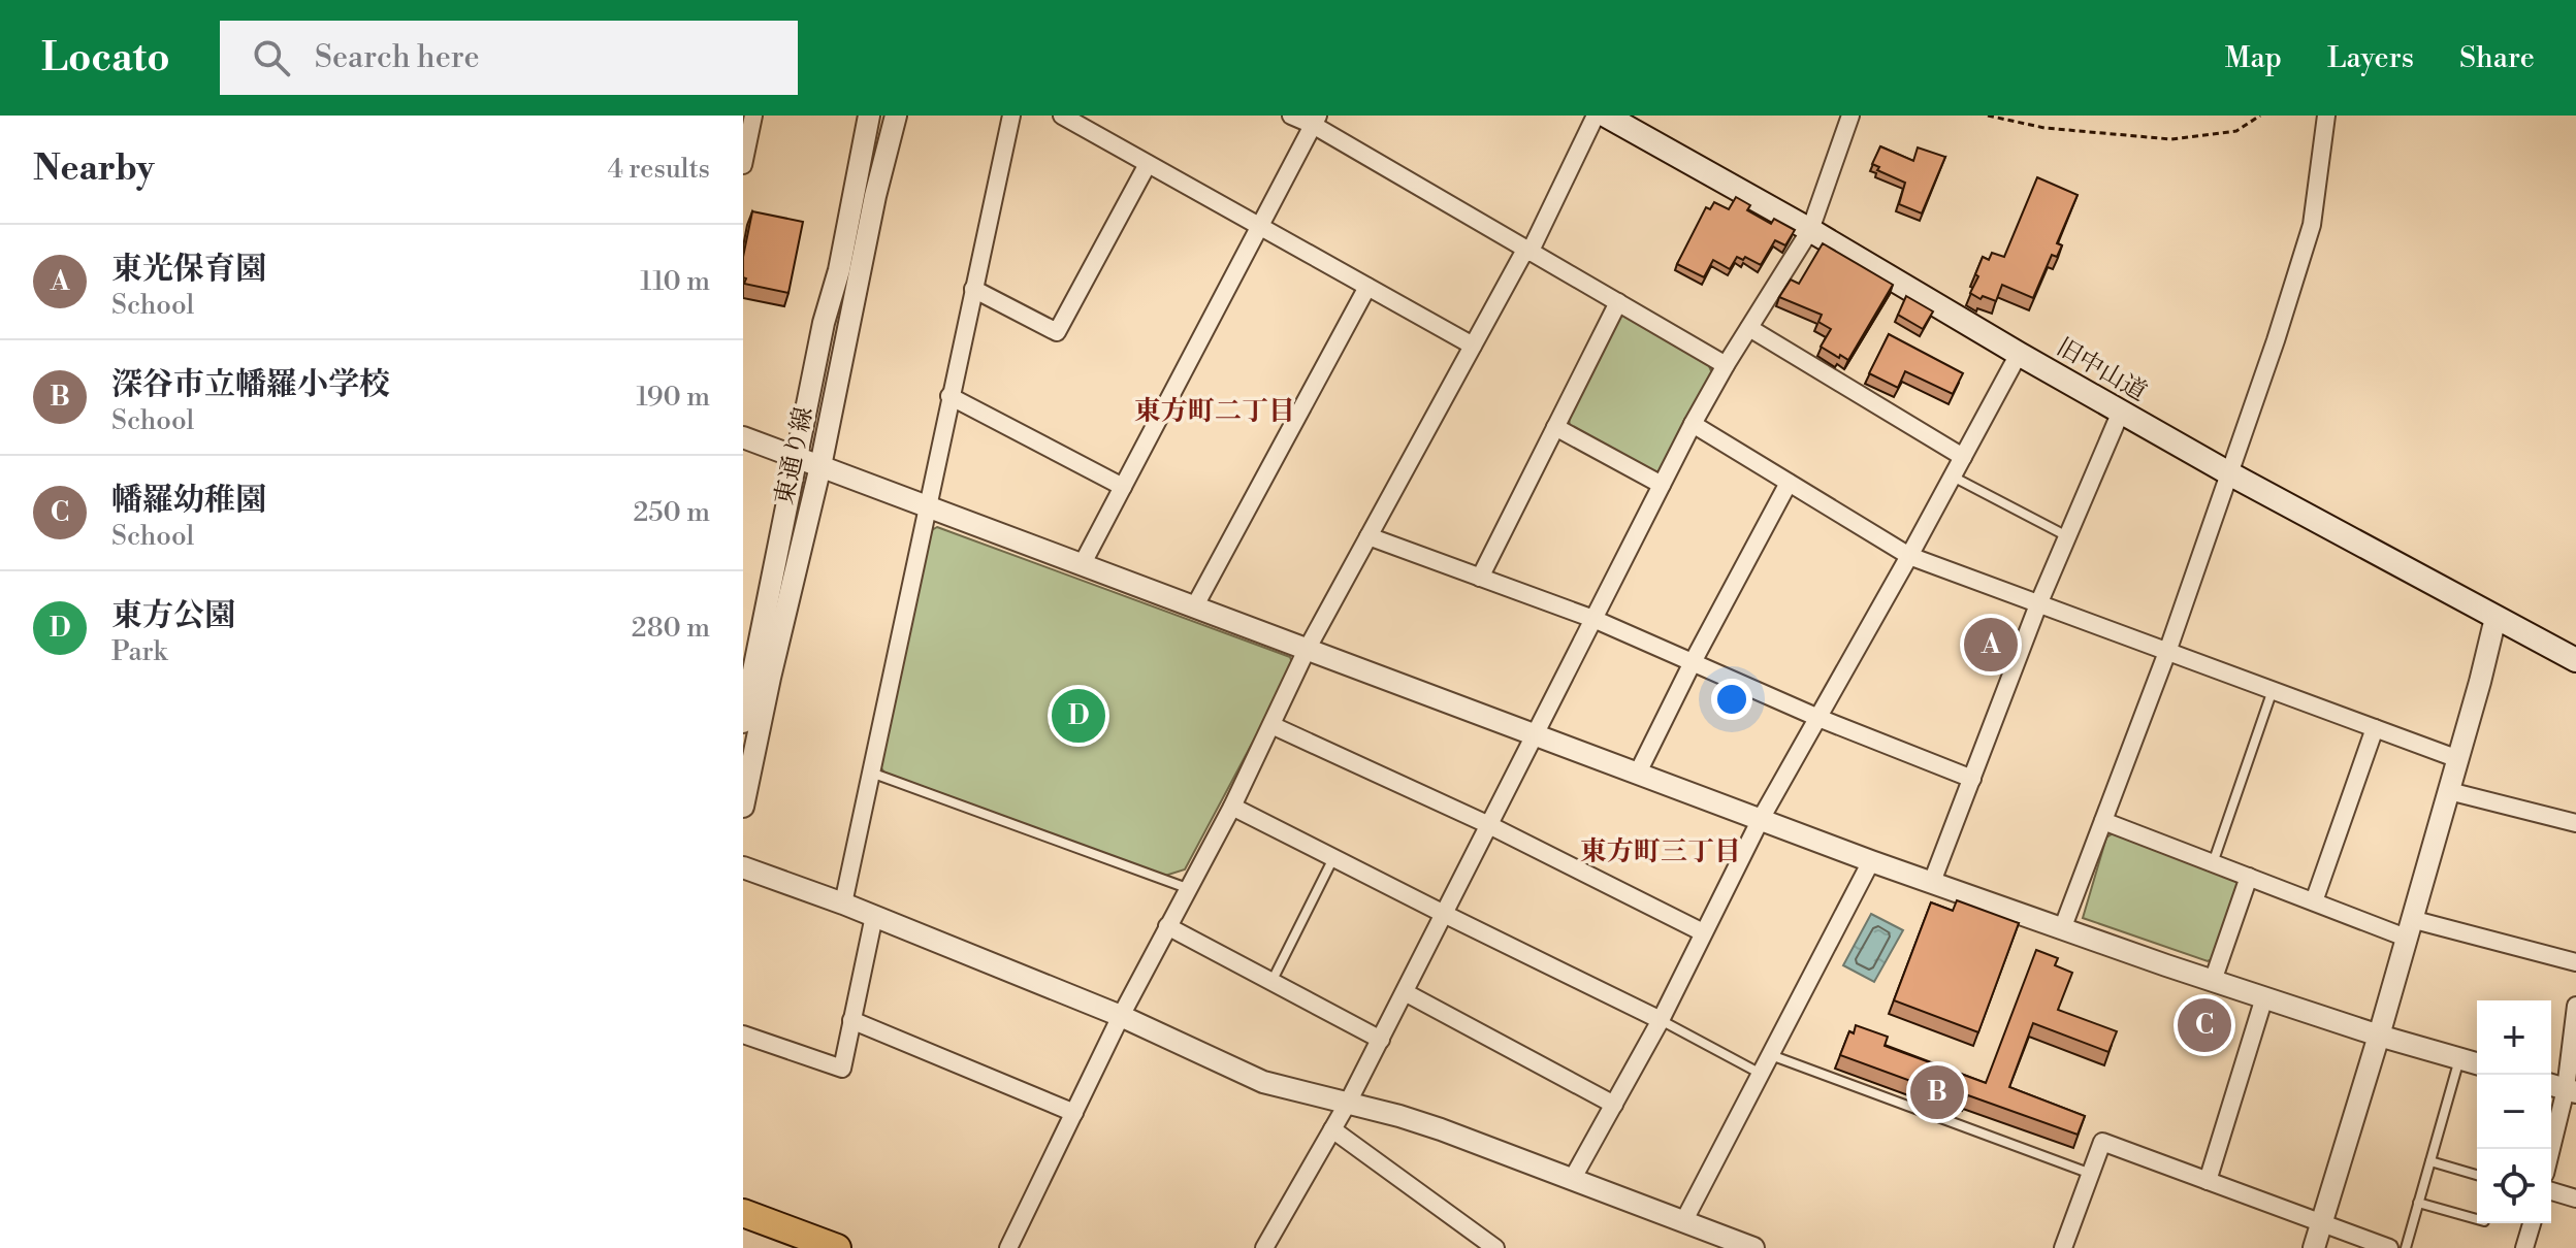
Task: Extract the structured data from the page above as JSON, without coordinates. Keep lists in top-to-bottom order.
{
  "streets": {
    "main road": ["旧中山道"],
    "street": ["東通り線"]
  },
  "districts": ["東方町二丁目", "東方町三丁目"],
  "page": {
    "header": "Locato",
    "search": "Search here",
    "nav": ["Map", "Layers", "Share"],
    "heading": ["Nearby", "4 results"],
    "list": [
      {
        "mark": "A",
        "name": "東光保育園",
        "note": "School",
        "value": "110 m"
      },
      {
        "mark": "B",
        "name": "深谷市立幡羅小学校",
        "note": "School",
        "value": "190 m"
      },
      {
        "mark": "C",
        "name": "幡羅幼稚園",
        "note": "School",
        "value": "250 m"
      },
      {
        "mark": "D",
        "name": "東方公園",
        "note": "Park",
        "value": "280 m"
      }
    ],
    "pins": [
      "A",
      "D",
      "C",
      "B"
    ],
    "map_buttons": ["+", "−"]
  }
}
